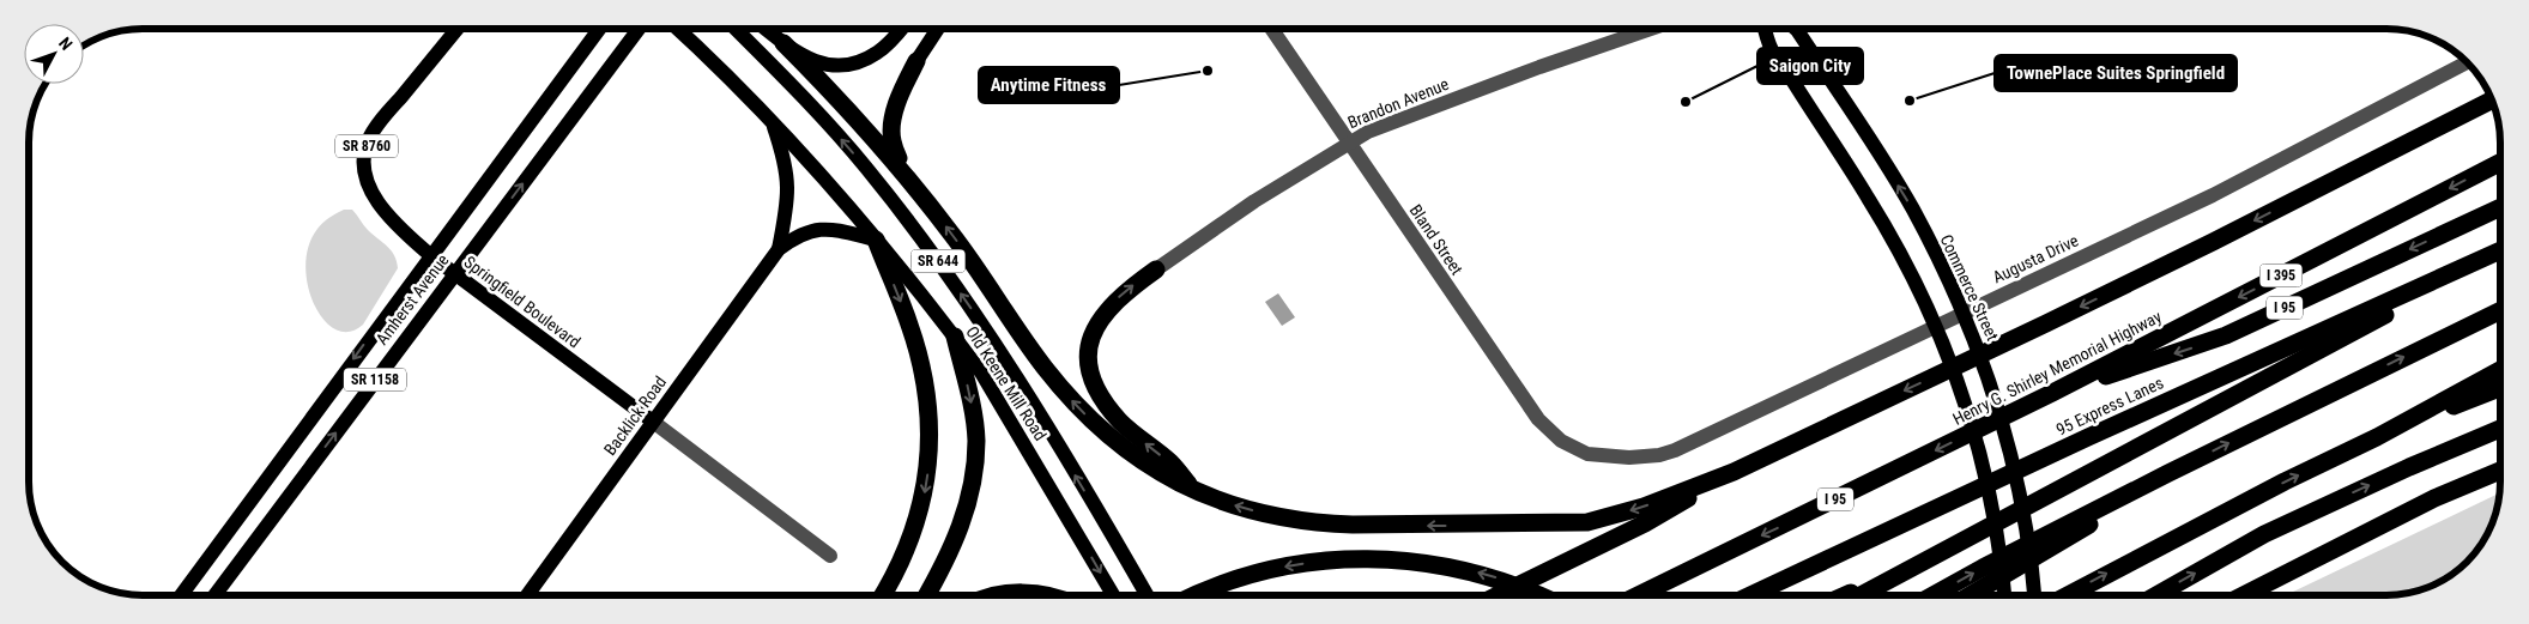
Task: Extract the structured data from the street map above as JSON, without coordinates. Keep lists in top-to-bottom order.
{
  "streets": {
    "highway": [
      "I 395",
      "I 95",
      "Henry G. Shirley Memorial Highway",
      "95 Express Lanes"
    ],
    "main road": [
      "SR 8760",
      "SR 644",
      "Commerce Street",
      "Amherst Avenue",
      "Springfield Boulevard",
      "SR 1158",
      "Old Keene Mill Road",
      "Backlick Road"
    ],
    "street": ["Brandon Avenue", "Bland Street", "Augusta Drive"]
  },
  "crossings": [
    ["Brandon Avenue", "Bland Street"],
    ["Bland Street", "Augusta Drive"],
    ["Amherst Avenue", "Springfield Boulevard"],
    ["Springfield Boulevard", "Backlick Road"],
    ["I 95", "Henry G. Shirley Memorial Highway"]
  ],
  "places": ["Anytime Fitness", "TownePlace Suites Springfield", "Saigon City"],
  "north": "top right"
}
